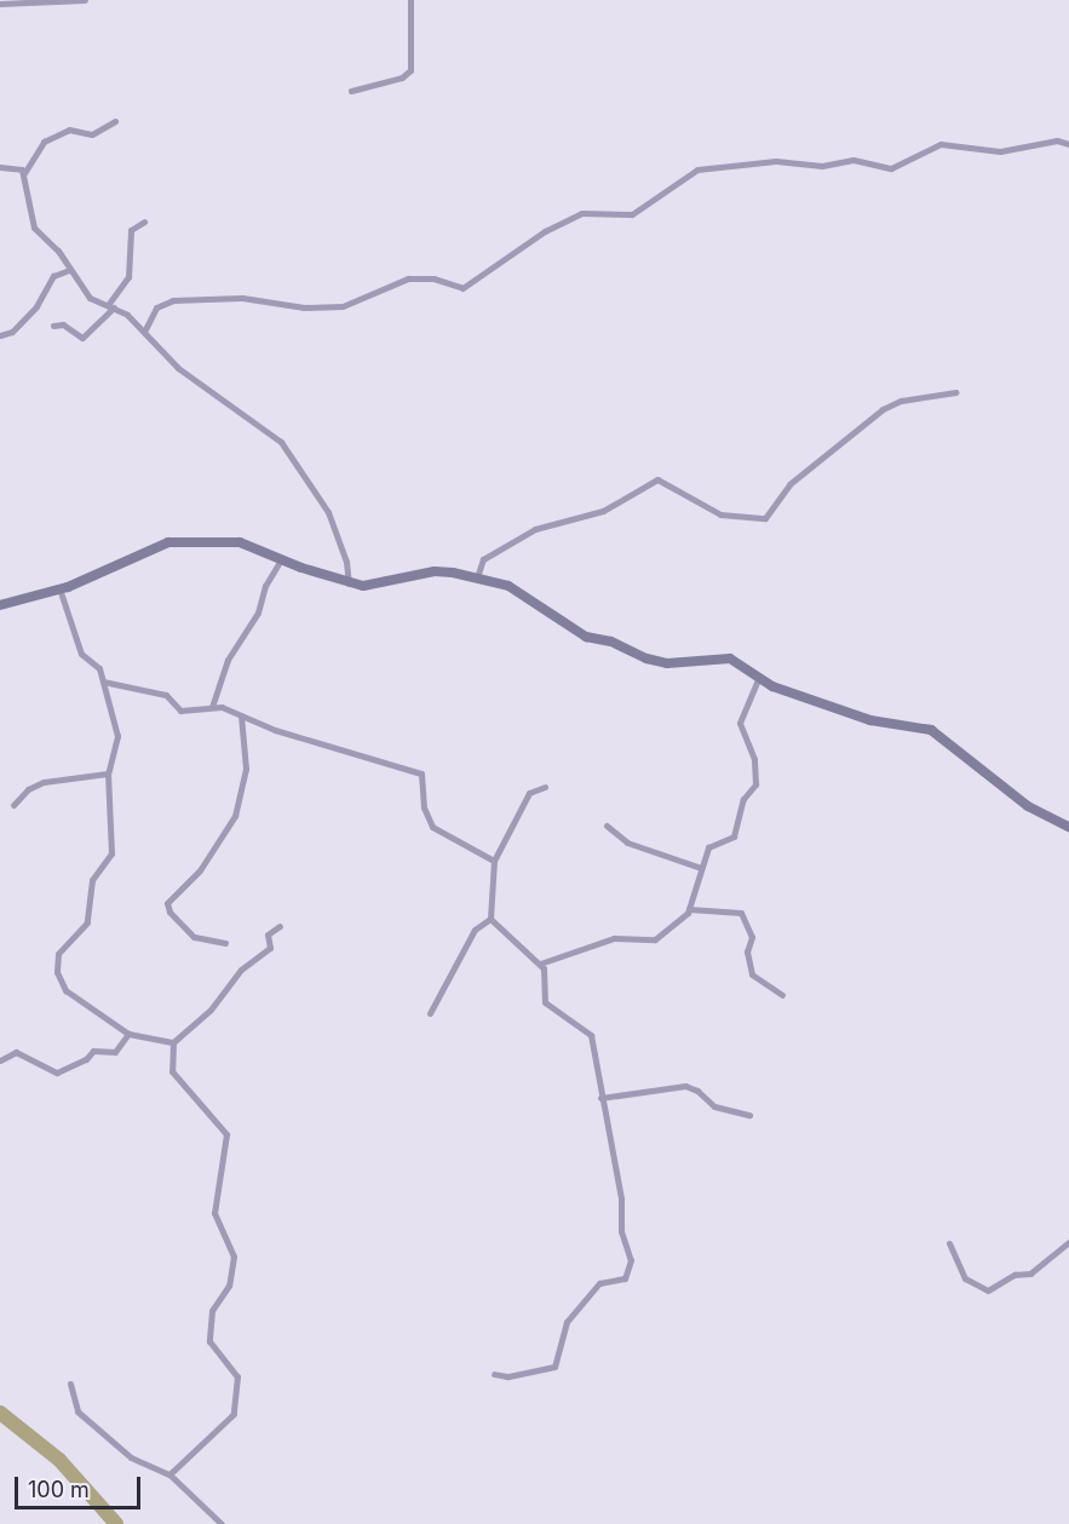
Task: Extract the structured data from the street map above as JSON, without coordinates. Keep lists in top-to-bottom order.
{
  "scale_bar": "100 m"
}
